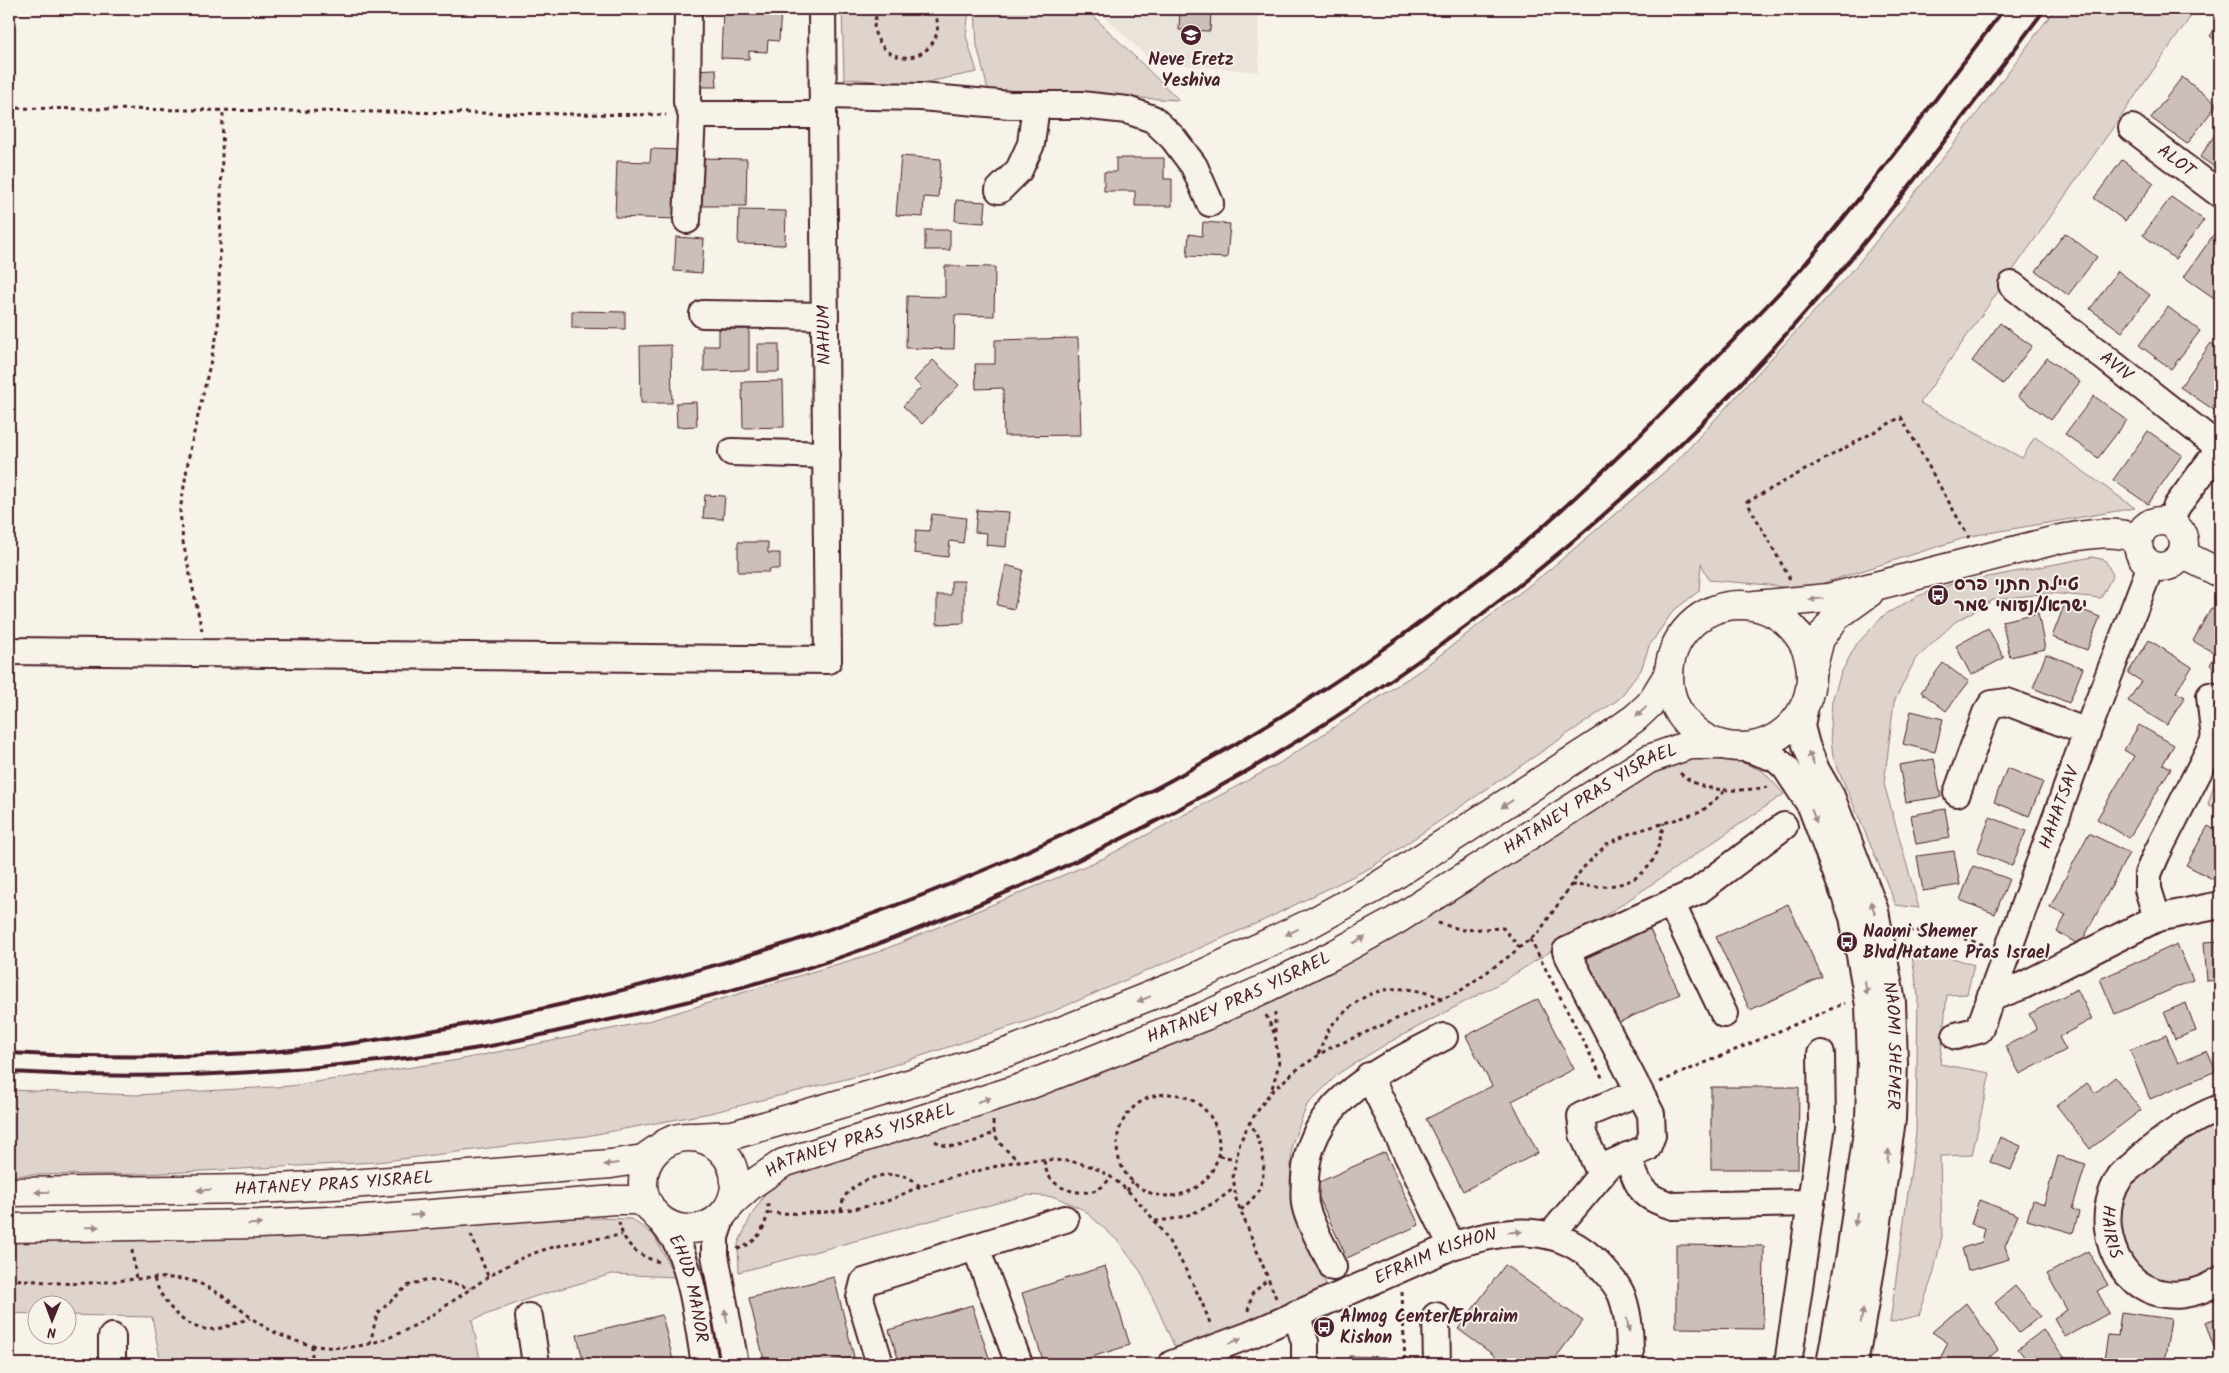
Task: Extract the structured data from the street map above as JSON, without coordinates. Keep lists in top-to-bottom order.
{
  "streets": {
    "main road": ["HATANEY PRAS YISRAEL"],
    "street": [
      "ALOT",
      "NAHUM",
      "AVIV",
      "HAHATSAV",
      "NAOMI SHEMER",
      "HAIRIS",
      "EFRAIM KISHON",
      "EHUD MANOR"
    ]
  },
  "crossings": [
    ["HATANEY PRAS YISRAEL", "NAOMI SHEMER"],
    ["HATANEY PRAS YISRAEL", "EHUD MANOR"]
  ],
  "places": {
    "school or university": ["Neve Eretz Yeshiva"],
    "bus stop": ["טיילת חתני פרס ישראל/נעומי שמר", "Naomi Shemer Blvd/Hatane Pras Israel", "Almog Center/Ephraim Kishon"]
  },
  "north": "bottom"
}
